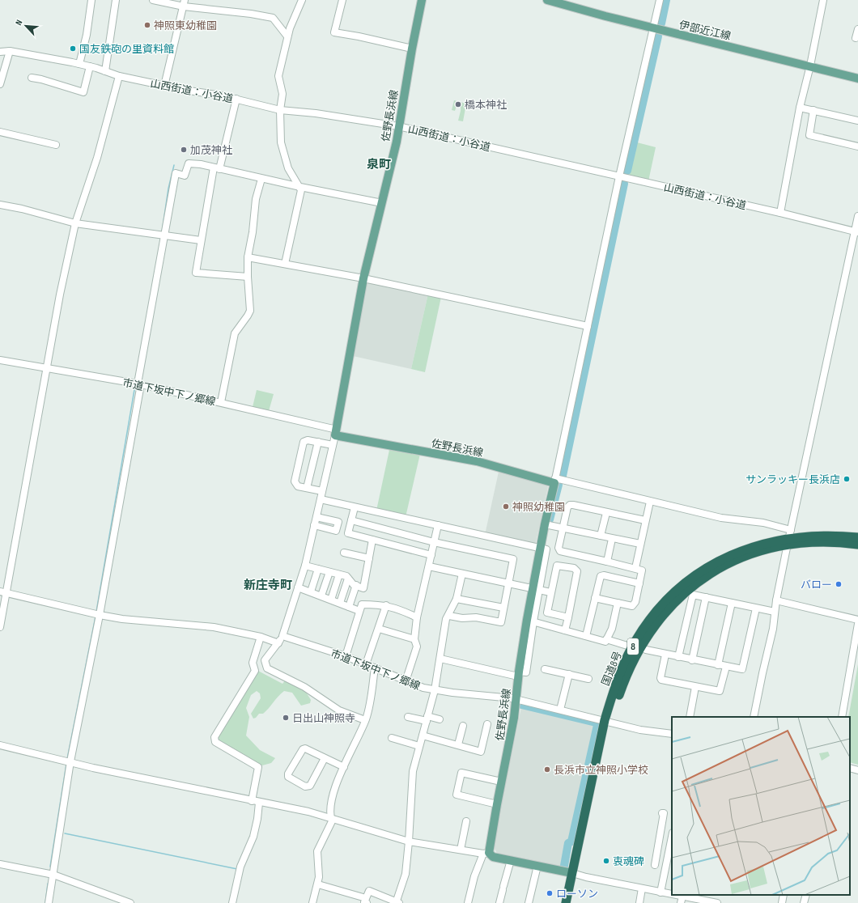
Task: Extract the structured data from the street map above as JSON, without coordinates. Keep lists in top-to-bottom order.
{
  "streets": {
    "highway": ["8", "国道8号"],
    "main road": ["伊部近江線", "佐野長浜線"],
    "street": ["山西街道：小谷道", "市道下坂中下ノ郷線"]
  },
  "crossings": [
    ["山西街道：小谷道", "佐野長浜線"],
    ["佐野長浜線", "市道下坂中下ノ郷線"],
    ["市道下坂中下ノ郷線", "国道8号"]
  ],
  "districts": ["泉町", "新庄寺町"],
  "places": [
    "神照東幼稚園",
    "国友鉄砲の里資料館",
    "橋本神社",
    "加茂神社",
    "サンラッキー長浜店",
    "神照幼稚園",
    "バロー",
    "日出山神照寺",
    "長浜市立神照小学校",
    "衷魂碑",
    "ローソン"
  ],
  "north": "top left"
}
